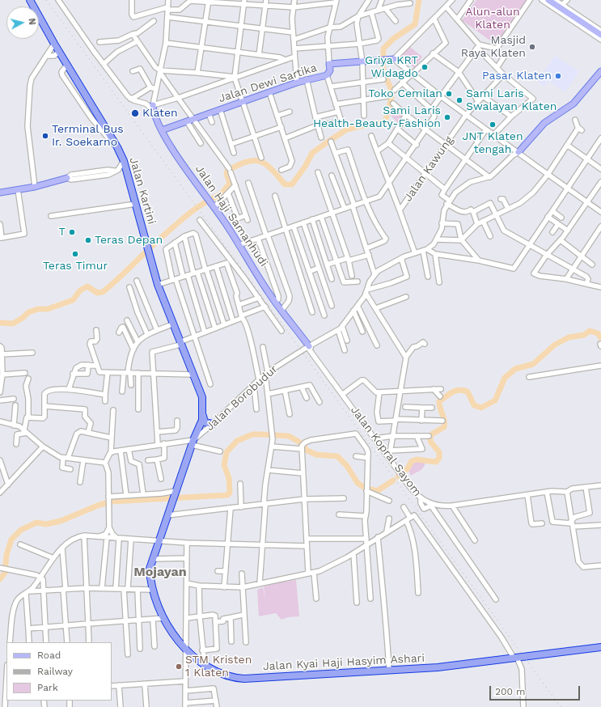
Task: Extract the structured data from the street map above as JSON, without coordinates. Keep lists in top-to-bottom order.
{
  "streets": {
    "highway": ["Jalan Kartini", "Jalan Kyai Haji Hasyim Ashari"],
    "main road": ["Jalan Dewi Sartika", "Jalan Haji Samanhudi"],
    "street": ["Jalan Kawung", "Jalan Borobudur", "Jalan Kopral Sayom"]
  },
  "crossings": [
    ["Jalan Dewi Sartika", "Jalan Haji Samanhudi"],
    ["Jalan Kartini", "Jalan Borobudur"],
    ["Jalan Kartini", "Jalan Kyai Haji Hasyim Ashari"],
    ["Jalan Haji Samanhudi", "Jalan Borobudur"],
    ["Jalan Haji Samanhudi", "Jalan Kopral Sayom"],
    ["Jalan Borobudur", "Jalan Kopral Sayom"],
    ["Jalan Borobudur", "Jalan Kyai Haji Hasyim Ashari"]
  ],
  "districts": ["Mojayan"],
  "parks": ["Alun-alun Klaten"],
  "places": [
    "Masjid Raya Klaten",
    "Griya KRT Widagdo",
    "Pasar Klaten",
    "Toko Cemilan",
    "Sami Laris Swalayan Klaten",
    "Klaten",
    "Sami Laris Health-Beauty-Fashion",
    "JNT Klaten tengah",
    "Terminal Bus Ir. Soekarno",
    "T",
    "Teras Depan",
    "Teras Timur",
    "STM Kristen 1 Klaten"
  ],
  "legend": ["Road", "Railway", "Park"],
  "scale_bar": "200 m",
  "north": "right"
}
